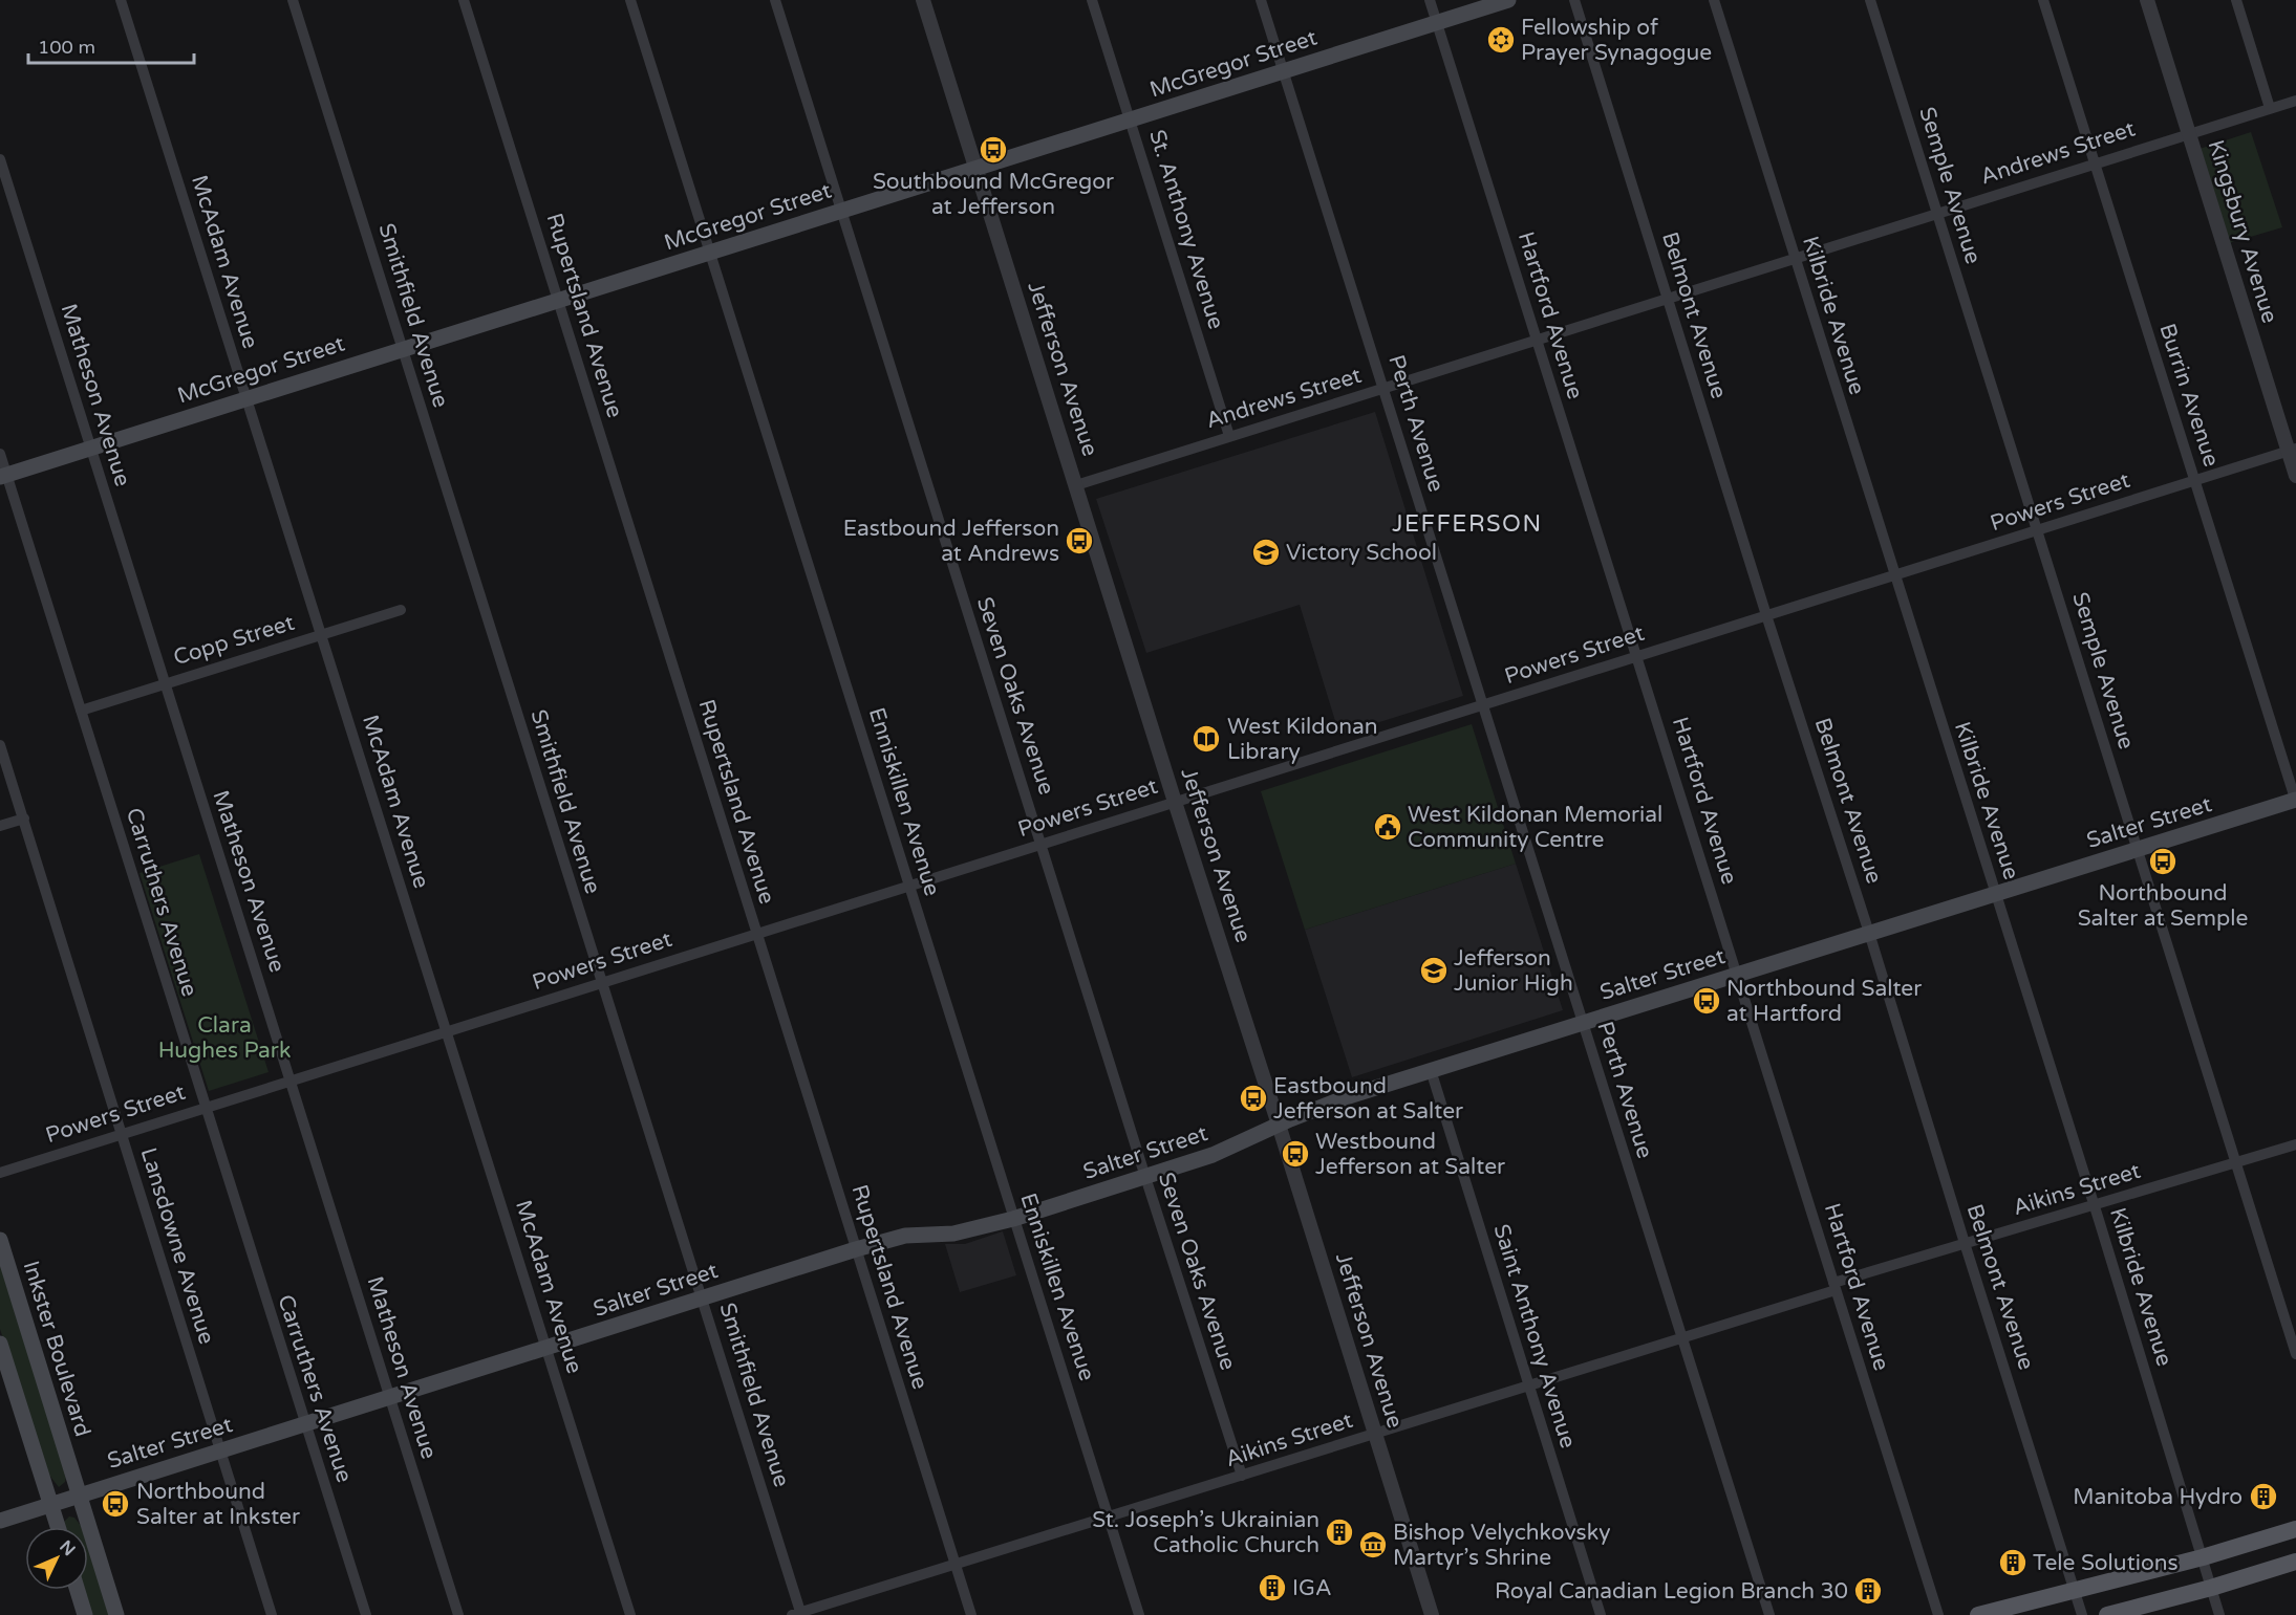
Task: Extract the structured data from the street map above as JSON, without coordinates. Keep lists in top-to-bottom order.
{
  "streets": {
    "main road": ["McGregor Street", "Salter Street", "Inkster Boulevard"],
    "street": [
      "Andrews Street",
      "Semple Avenue",
      "St. Anthony Avenue",
      "Kingsbury Avenue",
      "McAdam Avenue",
      "Smithfield Avenue",
      "Rupertsland Avenue",
      "Hartford Avenue",
      "Belmont Avenue",
      "Kilbride Avenue",
      "Jefferson Avenue",
      "Matheson Avenue",
      "Burrin Avenue",
      "Perth Avenue",
      "Powers Street",
      "Copp Street",
      "Seven Oaks Avenue",
      "Enniskillen Avenue",
      "Carruthers Avenue",
      "Aikins Street",
      "Lansdowne Avenue",
      "Saint Anthony Avenue"
    ]
  },
  "crossings": [
    ["McGregor Street", "St. Anthony Avenue"],
    ["McGregor Street", "McAdam Avenue"],
    ["McGregor Street", "Smithfield Avenue"],
    ["McGregor Street", "Rupertsland Avenue"],
    ["McGregor Street", "Hartford Avenue"],
    ["McGregor Street", "Jefferson Avenue"],
    ["McGregor Street", "Matheson Avenue"],
    ["McGregor Street", "Perth Avenue"],
    ["McGregor Street", "Seven Oaks Avenue"],
    ["McGregor Street", "Enniskillen Avenue"],
    ["McGregor Street", "Carruthers Avenue"],
    ["Andrews Street", "Semple Avenue"],
    ["Andrews Street", "St. Anthony Avenue"],
    ["Andrews Street", "Kingsbury Avenue"],
    ["Andrews Street", "Hartford Avenue"],
    ["Andrews Street", "Belmont Avenue"],
    ["Andrews Street", "Kilbride Avenue"],
    ["Andrews Street", "Jefferson Avenue"],
    ["Andrews Street", "Burrin Avenue"],
    ["Andrews Street", "Perth Avenue"],
    ["Semple Avenue", "Powers Street"],
    ["Semple Avenue", "Salter Street"],
    ["Semple Avenue", "Aikins Street"],
    ["Kingsbury Avenue", "Powers Street"],
    ["McAdam Avenue", "Powers Street"],
    ["McAdam Avenue", "Copp Street"],
    ["McAdam Avenue", "Salter Street"],
    ["Smithfield Avenue", "Powers Street"],
    ["Smithfield Avenue", "Salter Street"],
    ["Smithfield Avenue", "Aikins Street"],
    ["Rupertsland Avenue", "Powers Street"],
    ["Rupertsland Avenue", "Salter Street"],
    ["Rupertsland Avenue", "Aikins Street"],
    ["Hartford Avenue", "Powers Street"],
    ["Hartford Avenue", "Salter Street"],
    ["Hartford Avenue", "Aikins Street"],
    ["Belmont Avenue", "Powers Street"],
    ["Belmont Avenue", "Salter Street"],
    ["Belmont Avenue", "Aikins Street"],
    ["Kilbride Avenue", "Powers Street"],
    ["Kilbride Avenue", "Salter Street"],
    ["Kilbride Avenue", "Aikins Street"],
    ["Jefferson Avenue", "Powers Street"],
    ["Jefferson Avenue", "Salter Street"],
    ["Jefferson Avenue", "Aikins Street"],
    ["Matheson Avenue", "Powers Street"],
    ["Matheson Avenue", "Copp Street"],
    ["Matheson Avenue", "Salter Street"],
    ["Burrin Avenue", "Powers Street"],
    ["Burrin Avenue", "Salter Street"],
    ["Perth Avenue", "Powers Street"],
    ["Perth Avenue", "Salter Street"],
    ["Perth Avenue", "Aikins Street"],
    ["Powers Street", "Seven Oaks Avenue"],
    ["Powers Street", "Enniskillen Avenue"],
    ["Powers Street", "Carruthers Avenue"],
    ["Powers Street", "Lansdowne Avenue"],
    ["Copp Street", "Carruthers Avenue"],
    ["Seven Oaks Avenue", "Salter Street"],
    ["Seven Oaks Avenue", "Aikins Street"],
    ["Enniskillen Avenue", "Salter Street"],
    ["Enniskillen Avenue", "Aikins Street"],
    ["Salter Street", "Carruthers Avenue"],
    ["Salter Street", "Lansdowne Avenue"],
    ["Salter Street", "Saint Anthony Avenue"],
    ["Salter Street", "Inkster Boulevard"],
    ["Aikins Street", "Saint Anthony Avenue"]
  ],
  "districts": ["JEFFERSON"],
  "parks": ["Clara Hughes Park"],
  "places": {
    "synagogue": ["Fellowship of Prayer Synagogue"],
    "bus stop": [
      "Southbound McGregor at Jefferson",
      "Eastbound Jefferson at Andrews",
      "Northbound Salter at Semple",
      "Northbound Salter at Hartford",
      "Eastbound Jefferson at Salter",
      "Westbound Jefferson at Salter",
      "Northbound Salter at Inkster"
    ],
    "school or university": ["Victory School", "Jefferson Junior High"],
    "library": ["West Kildonan Library"],
    "public building": ["West Kildonan Memorial Community Centre"],
    "building": [
      "Manitoba Hydro",
      "St. Joseph’s Ukrainian Catholic Church",
      "Tele Solutions",
      "IGA",
      "Royal Canadian Legion Branch 30"
    ],
    "museum": ["Bishop Velychkovsky Martyr’s Shrine"]
  },
  "scale_bar": "100 m",
  "north": "top right"
}
